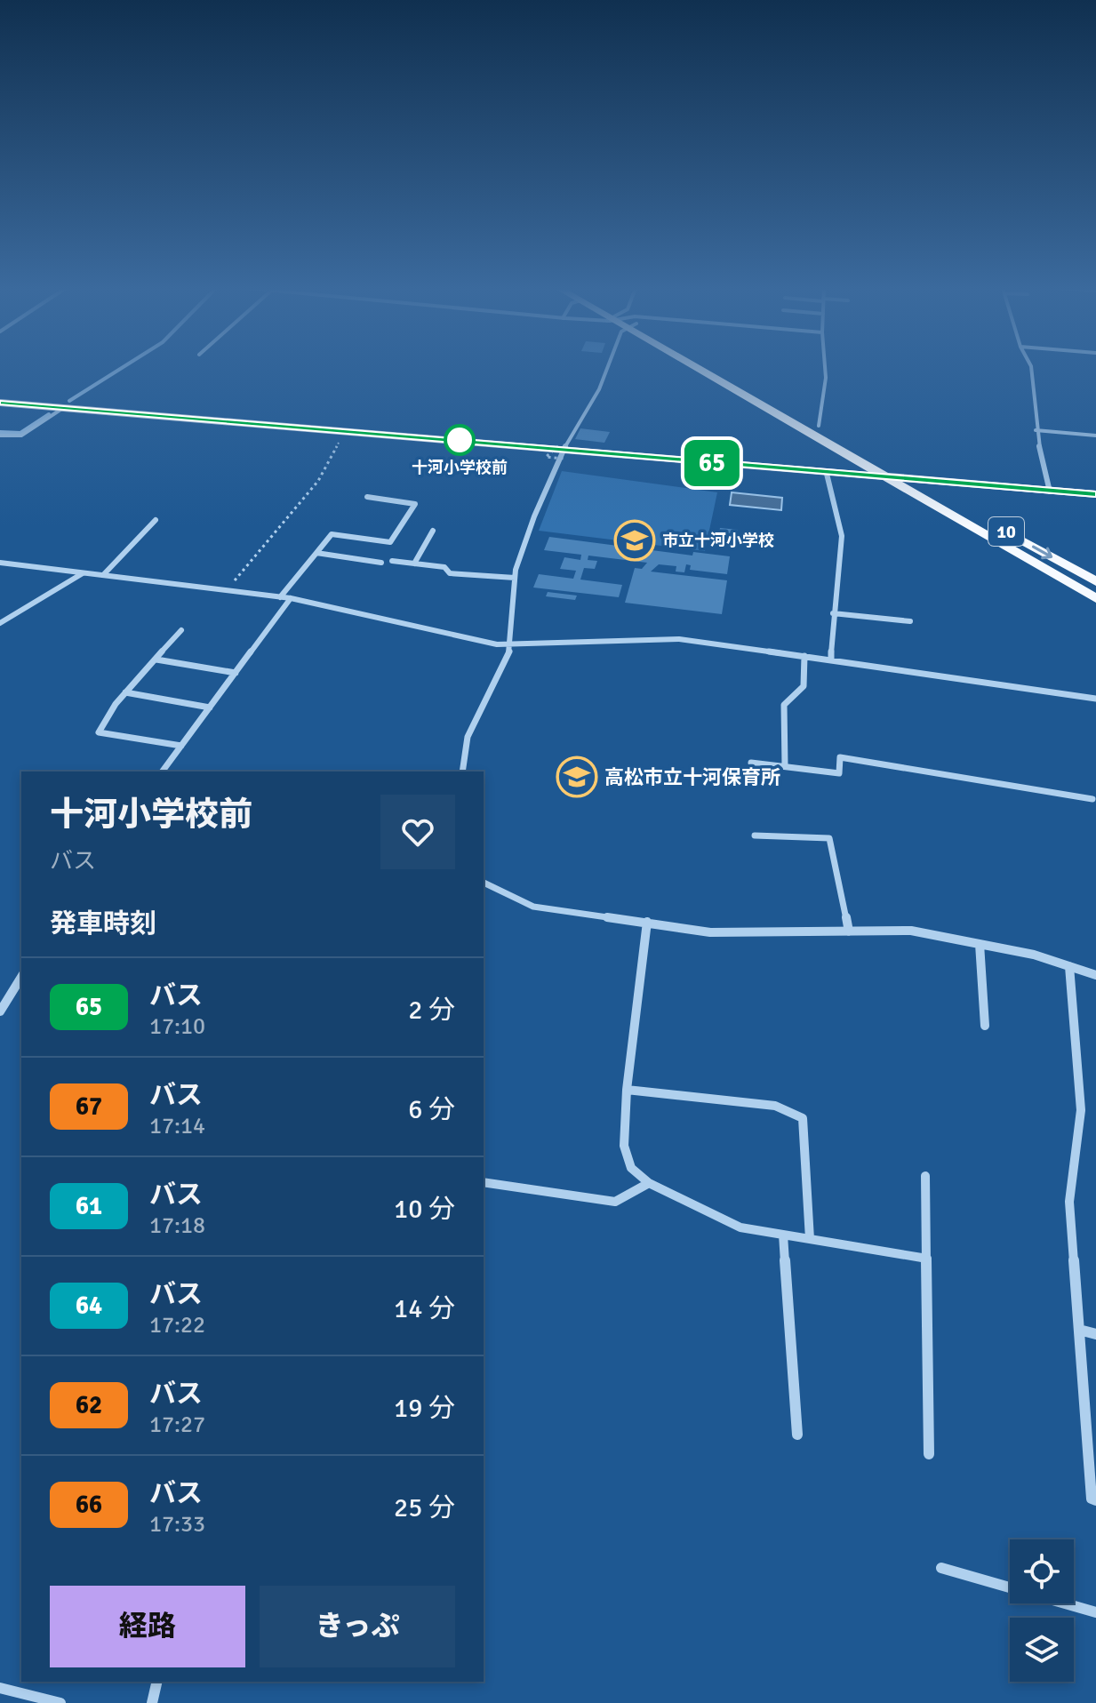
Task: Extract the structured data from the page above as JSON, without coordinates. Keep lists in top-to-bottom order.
{
  "streets": {
    "main road": ["10"]
  },
  "places": {
    "other": ["十河小学校前"],
    "school or university": ["市立十河小学校", "高松市立十河保育所"]
  },
  "lines": ["bus line 65"],
  "page": {
    "on_map": "65",
    "heading": [
      ["十河小学校前", "バス"],
      "発車時刻"
    ],
    "list": [
      {
        "mark": "65",
        "name": "バス",
        "note": "17:10",
        "value": "2 分"
      },
      {
        "mark": "67",
        "name": "バス",
        "note": "17:14",
        "value": "6 分"
      },
      {
        "mark": "61",
        "name": "バス",
        "note": "17:18",
        "value": "10 分"
      },
      {
        "mark": "64",
        "name": "バス",
        "note": "17:22",
        "value": "14 分"
      },
      {
        "mark": "62",
        "name": "バス",
        "note": "17:27",
        "value": "19 分"
      },
      {
        "mark": "66",
        "name": "バス",
        "note": "17:33",
        "value": "25 分"
      }
    ],
    "buttons": ["経路", "きっぷ"]
  }
}
